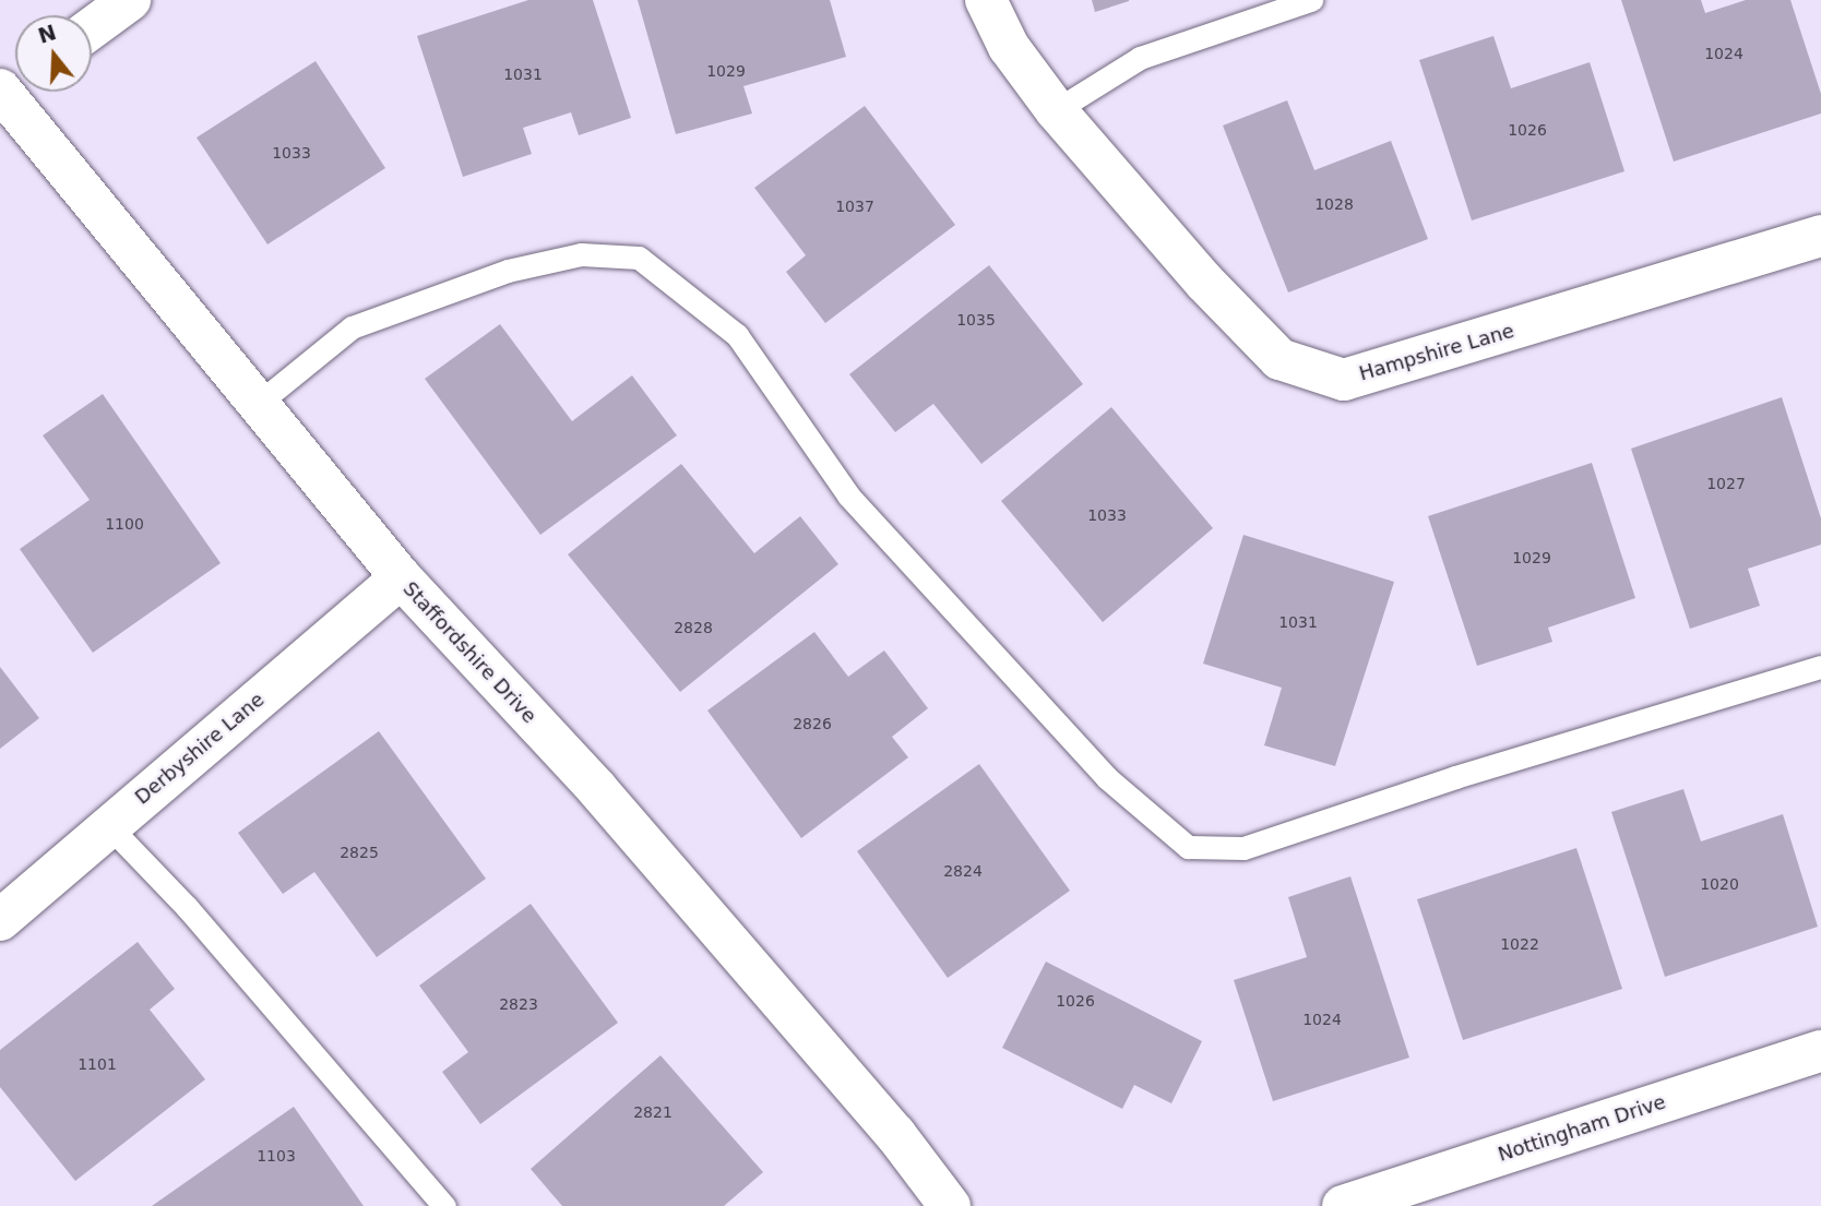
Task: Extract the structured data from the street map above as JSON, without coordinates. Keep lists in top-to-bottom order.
{
  "streets": {
    "street": [
      "Hampshire Lane",
      "Staffordshire Drive",
      "Derbyshire Lane",
      "Nottingham Drive"
    ]
  },
  "crossings": [
    ["Staffordshire Drive", "Derbyshire Lane"]
  ],
  "house_numbers": [
    "1024",
    "1029",
    "1031",
    "1026",
    "1033",
    "1028",
    "1037",
    "1035",
    "1027",
    "1033",
    "1100",
    "1029",
    "1031",
    "2828",
    "2826",
    "2825",
    "2824",
    "1020",
    "1022",
    "1026",
    "2823",
    "1024",
    "1101",
    "2821",
    "1103"
  ],
  "north": "top"
}
